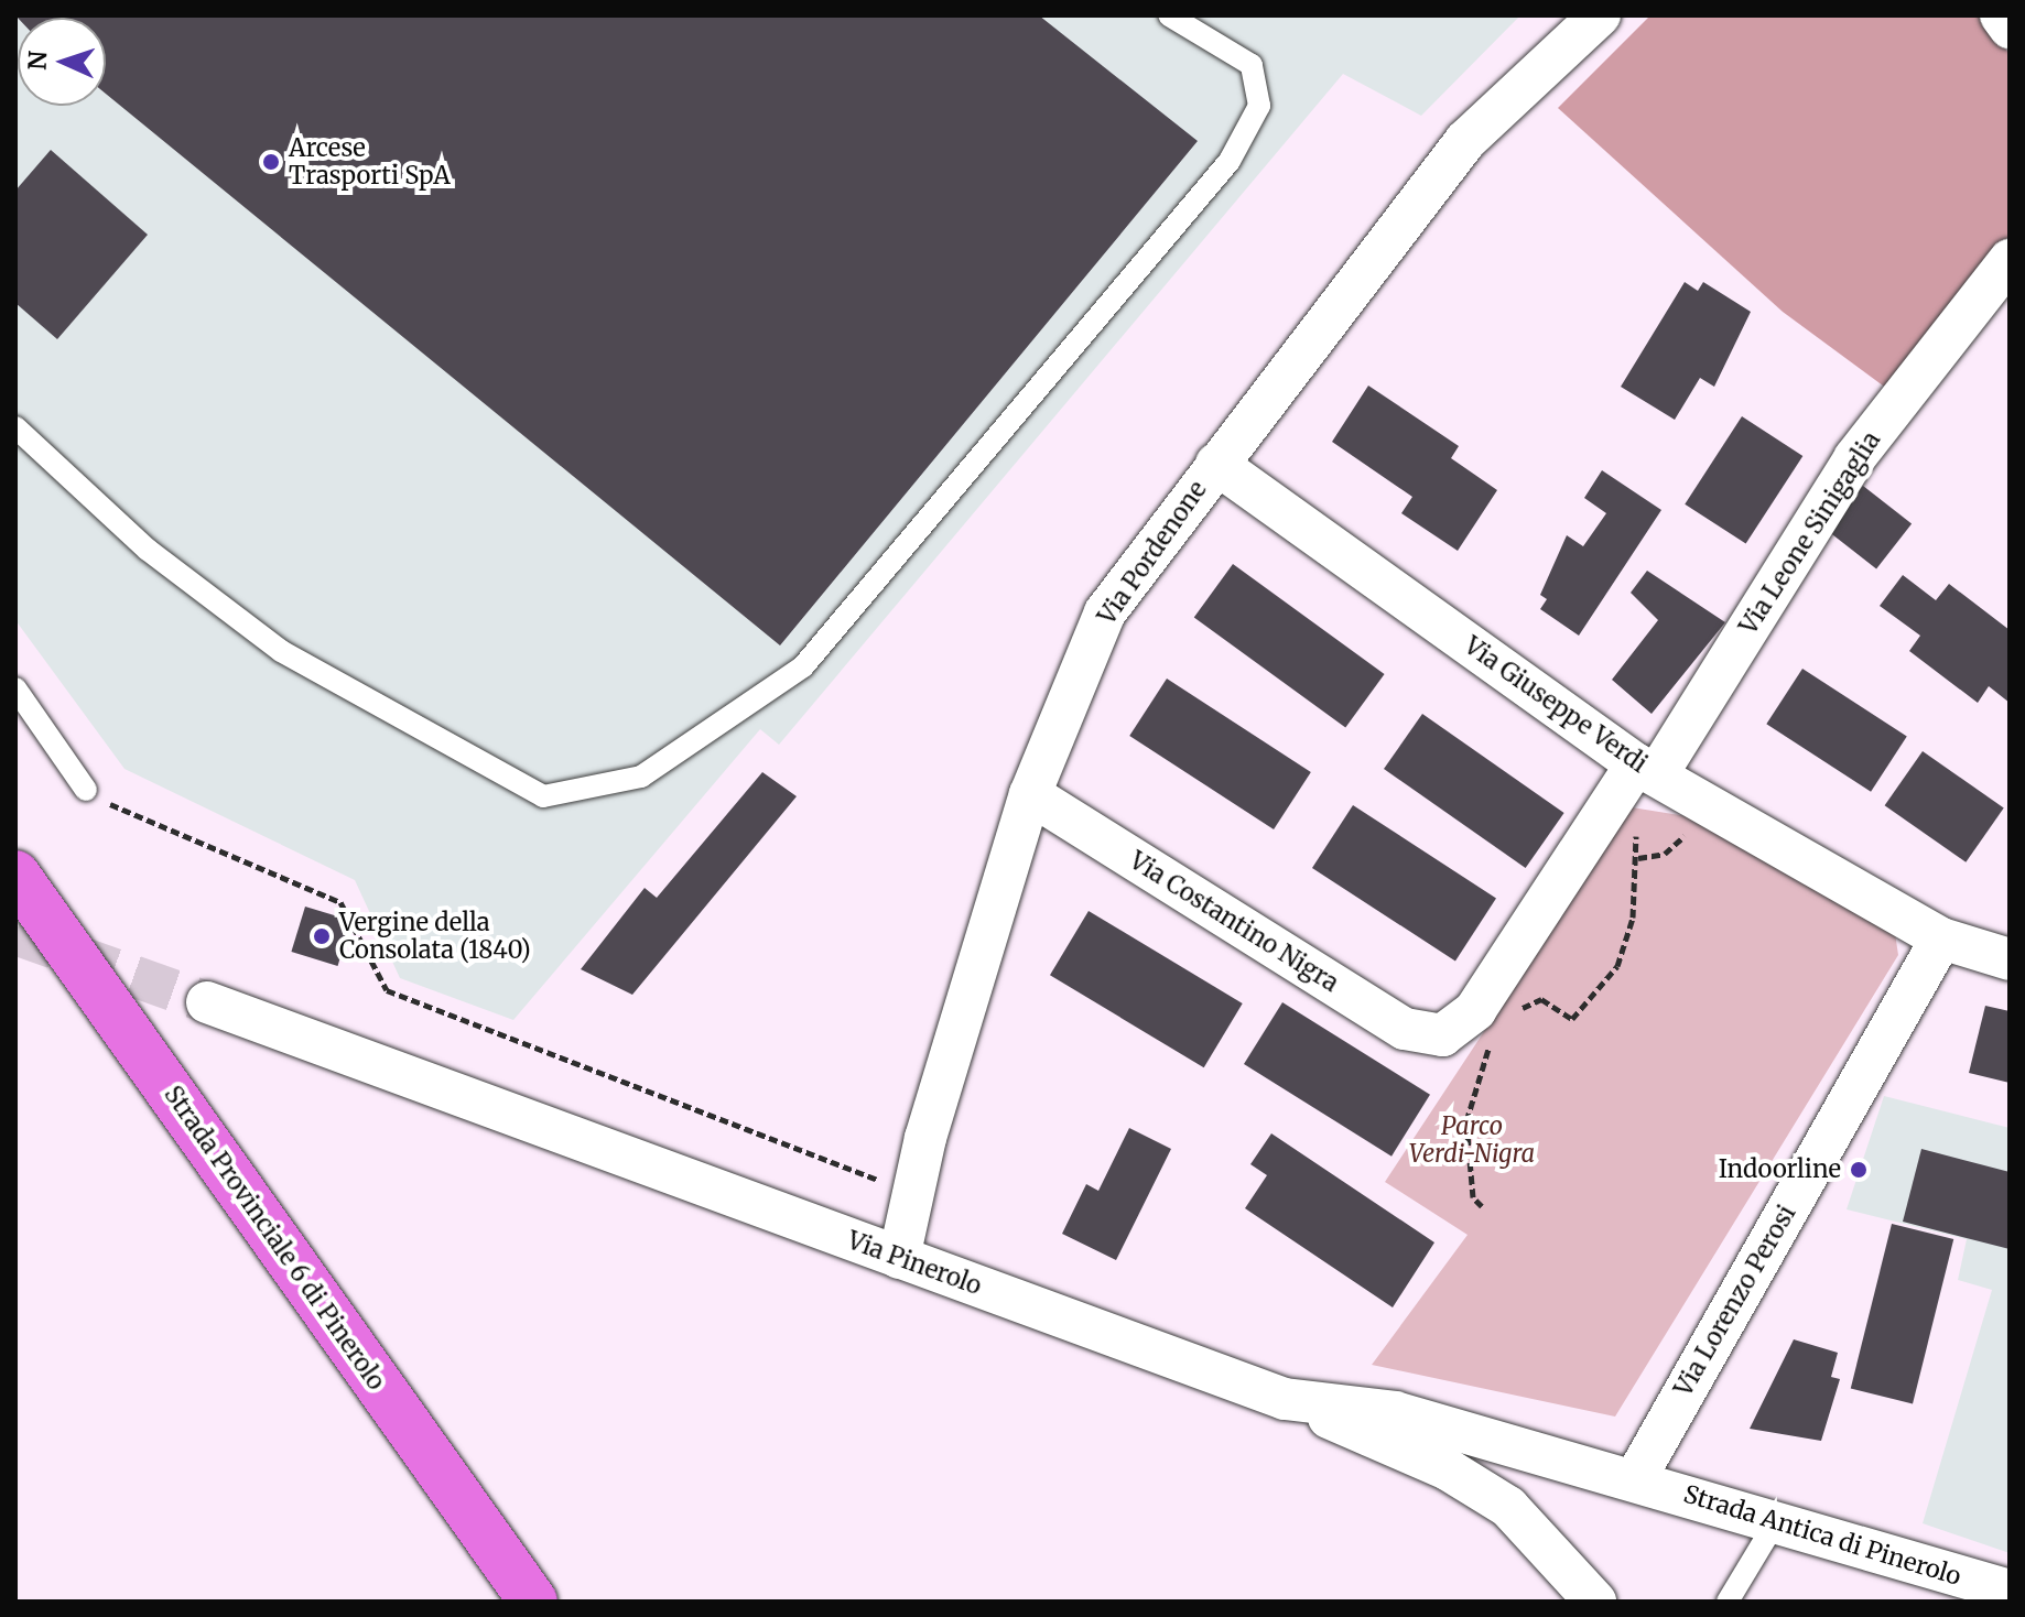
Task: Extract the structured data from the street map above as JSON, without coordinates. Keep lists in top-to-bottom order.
{
  "streets": {
    "main road": ["Strada Provinciale 6 di Pinerolo"],
    "street": [
      "Via Leone Sinigaglia",
      "Via Pordenone",
      "Via Giuseppe Verdi",
      "Via Costantino Nigra",
      "Via Pinerolo",
      "Via Lorenzo Perosi",
      "Strada Antica di Pinerolo"
    ]
  },
  "crossings": [
    ["Via Leone Sinigaglia", "Via Giuseppe Verdi"],
    ["Via Leone Sinigaglia", "Via Costantino Nigra"],
    ["Via Pordenone", "Via Giuseppe Verdi"],
    ["Via Pordenone", "Via Costantino Nigra"],
    ["Via Pordenone", "Via Pinerolo"],
    ["Via Giuseppe Verdi", "Via Lorenzo Perosi"],
    ["Via Pinerolo", "Via Lorenzo Perosi"],
    ["Via Pinerolo", "Strada Antica di Pinerolo"],
    ["Via Lorenzo Perosi", "Strada Antica di Pinerolo"]
  ],
  "parks": ["Parco Verdi-Nigra"],
  "places": ["Arcese Trasporti SpA", "Vergine della Consolata (1840)", "Indoorline"],
  "north": "left"
}
